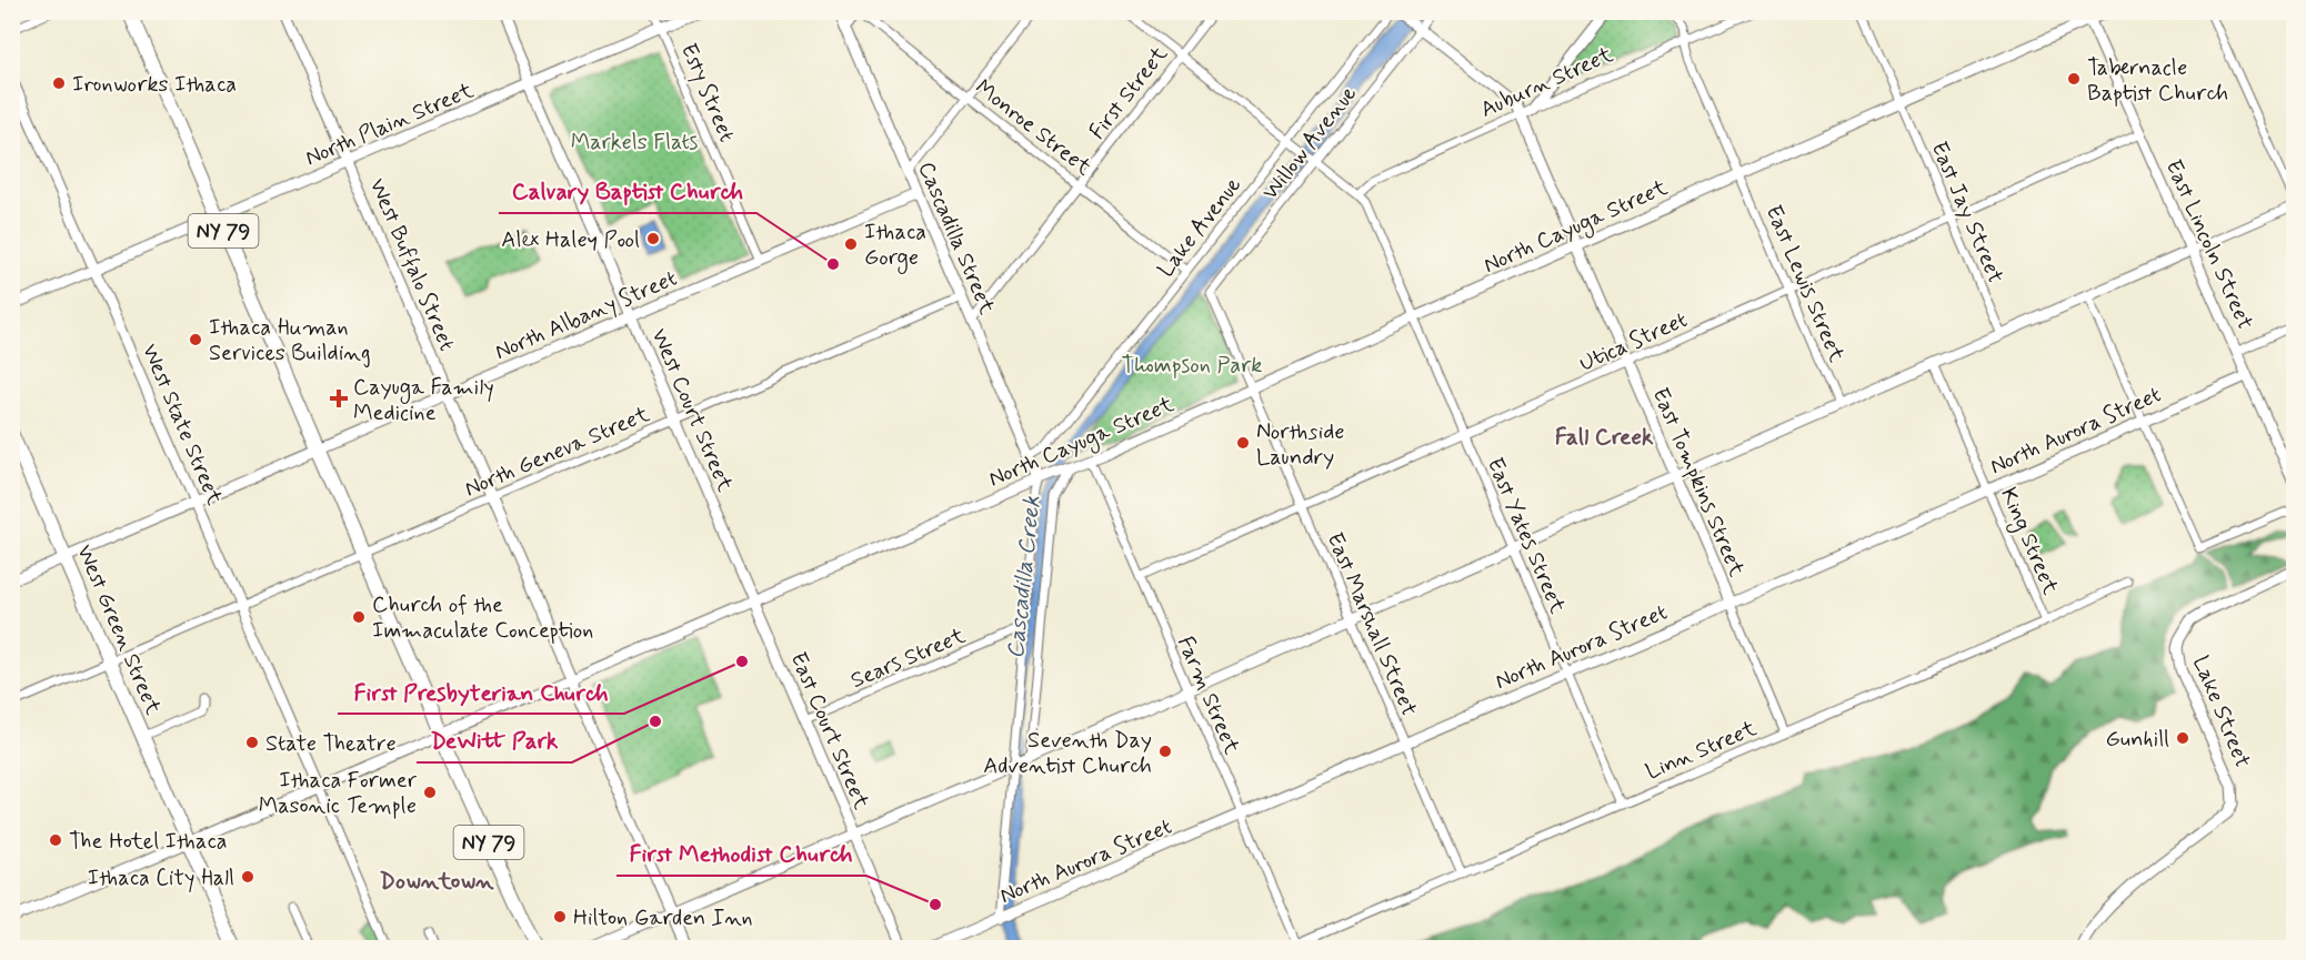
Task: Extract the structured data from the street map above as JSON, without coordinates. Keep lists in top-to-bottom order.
{
  "streets": {
    "highway": ["NY 79", "West Green Street"],
    "street": [
      "Auburn Street",
      "Esty Street",
      "First Street",
      "North Plain Street",
      "Monroe Street",
      "Willow Avenue",
      "East Jay Street",
      "North Cayuga Street",
      "Lake Avenue",
      "Cascadilla Street",
      "East Lincoln Street",
      "West Buffalo Street",
      "East Lewis Street",
      "North Albany Street",
      "Utica Street",
      "West Court Street",
      "West State Street",
      "North Aurora Street",
      "North Geneva Street",
      "East Tompkins Street",
      "East Yates Street",
      "King Street",
      "East Marshall Street",
      "Sears Street",
      "Farm Street",
      "Lake Street",
      "East Court Street",
      "Linn Street"
    ]
  },
  "crossings": [
    ["Auburn Street", "East Lewis Street"],
    ["Auburn Street", "East Tompkins Street"],
    ["Auburn Street", "East Yates Street"],
    ["Esty Street", "North Plain Street"],
    ["Esty Street", "North Albany Street"],
    ["First Street", "Monroe Street"],
    ["First Street", "Cascadilla Street"],
    ["North Plain Street", "NY 79"],
    ["North Plain Street", "West Buffalo Street"],
    ["North Plain Street", "West Court Street"],
    ["North Plain Street", "West State Street"],
    ["Monroe Street", "Lake Avenue"],
    ["Willow Avenue", "East Marshall Street"],
    ["East Jay Street", "North Cayuga Street"],
    ["East Jay Street", "Utica Street"],
    ["North Cayuga Street", "NY 79"],
    ["North Cayuga Street", "Cascadilla Street"],
    ["North Cayuga Street", "East Lincoln Street"],
    ["North Cayuga Street", "West Buffalo Street"],
    ["North Cayuga Street", "East Lewis Street"],
    ["North Cayuga Street", "West Court Street"],
    ["North Cayuga Street", "West State Street"],
    ["North Cayuga Street", "East Tompkins Street"],
    ["North Cayuga Street", "East Yates Street"],
    ["North Cayuga Street", "East Marshall Street"],
    ["North Cayuga Street", "West Green Street"],
    ["North Cayuga Street", "Farm Street"],
    ["North Cayuga Street", "East Court Street"],
    ["Lake Avenue", "Cascadilla Street"],
    ["NY 79", "North Albany Street"],
    ["NY 79", "North Geneva Street"],
    ["Cascadilla Street", "North Albany Street"],
    ["Cascadilla Street", "North Geneva Street"],
    ["East Lincoln Street", "Utica Street"],
    ["East Lincoln Street", "North Aurora Street"],
    ["West Buffalo Street", "North Albany Street"],
    ["West Buffalo Street", "North Geneva Street"],
    ["East Lewis Street", "Utica Street"],
    ["North Albany Street", "West Court Street"],
    ["North Albany Street", "West State Street"],
    ["North Albany Street", "West Green Street"],
    ["Utica Street", "East Tompkins Street"],
    ["Utica Street", "East Yates Street"],
    ["Utica Street", "East Marshall Street"],
    ["Utica Street", "Farm Street"],
    ["West Court Street", "North Geneva Street"],
    ["West Court Street", "East Court Street"],
    ["West State Street", "North Geneva Street"],
    ["North Aurora Street", "East Tompkins Street"],
    ["North Aurora Street", "East Yates Street"],
    ["North Aurora Street", "King Street"],
    ["North Aurora Street", "East Marshall Street"],
    ["North Aurora Street", "Farm Street"],
    ["North Geneva Street", "West Green Street"],
    ["East Tompkins Street", "Linn Street"],
    ["East Yates Street", "Linn Street"],
    ["King Street", "Linn Street"],
    ["East Marshall Street", "Linn Street"],
    ["Sears Street", "East Court Street"],
    ["Farm Street", "Linn Street"]
  ],
  "districts": ["Fall Creek", "Downtown"],
  "water": ["Cascadilla Creek"],
  "parks": ["Markels Flats", "Thompson Park"],
  "places": {
    "other": [
      "Tabernacle Baptist Church",
      "Ironworks Ithaca",
      "Alex Haley Pool",
      "Ithaca Gorge",
      "Calvary Baptist Church",
      "Ithaca Human Services Building",
      "Northside Laundry",
      "Church of the Immaculate Conception",
      "First Presbyterian Church",
      "DeWitt Park",
      "Gunhill",
      "State Theatre",
      "Seventh Day Adventist Church",
      "Ithaca Former Masonic Temple",
      "The Hotel Ithaca",
      "Ithaca City Hall",
      "First Methodist Church",
      "Hilton Garden Inn"
    ],
    "health": ["Cayuga Family Medicine"]
  }
}
